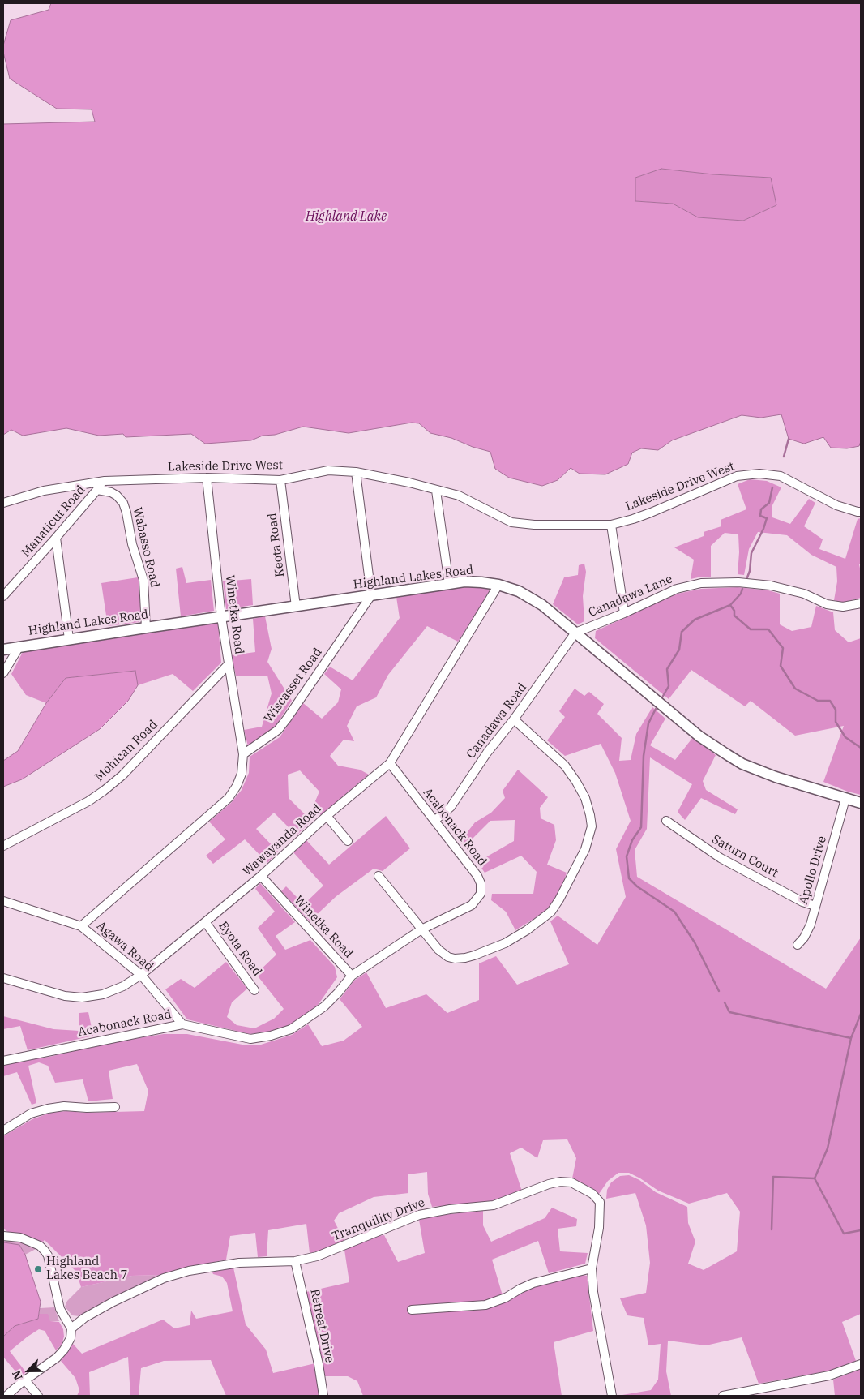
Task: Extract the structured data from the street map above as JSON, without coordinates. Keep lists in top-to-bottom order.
{
  "streets": {
    "street": [
      "Lakeside Drive West",
      "Manaticut Road",
      "Keota Road",
      "Wabasso Road",
      "Highland Lakes Road",
      "Canadawa Lane",
      "Winetka Road",
      "Wiscasset Road",
      "Canadawa Road",
      "Mohican Road",
      "Acabonack Road",
      "Wawayanda Road",
      "Saturn Court",
      "Apollo Drive",
      "Agawa Road",
      "Eyota Road",
      "Tranquility Drive",
      "Retreat Drive"
    ]
  },
  "crossings": [
    ["Lakeside Drive West", "Manaticut Road"],
    ["Lakeside Drive West", "Keota Road"],
    ["Lakeside Drive West", "Winetka Road"],
    ["Manaticut Road", "Wabasso Road"],
    ["Keota Road", "Highland Lakes Road"],
    ["Wabasso Road", "Highland Lakes Road"],
    ["Highland Lakes Road", "Canadawa Lane"],
    ["Highland Lakes Road", "Winetka Road"],
    ["Highland Lakes Road", "Wiscasset Road"],
    ["Highland Lakes Road", "Canadawa Road"],
    ["Highland Lakes Road", "Wawayanda Road"],
    ["Highland Lakes Road", "Apollo Drive"],
    ["Canadawa Lane", "Canadawa Road"],
    ["Winetka Road", "Wiscasset Road"],
    ["Winetka Road", "Mohican Road"],
    ["Winetka Road", "Acabonack Road"],
    ["Winetka Road", "Wawayanda Road"],
    ["Canadawa Road", "Acabonack Road"],
    ["Acabonack Road", "Wawayanda Road"],
    ["Acabonack Road", "Agawa Road"],
    ["Wawayanda Road", "Agawa Road"],
    ["Wawayanda Road", "Eyota Road"],
    ["Saturn Court", "Apollo Drive"],
    ["Tranquility Drive", "Retreat Drive"]
  ],
  "water": ["Highland Lake"],
  "places": ["Highland Lakes Beach 7"],
  "north": "bottom left"
}
